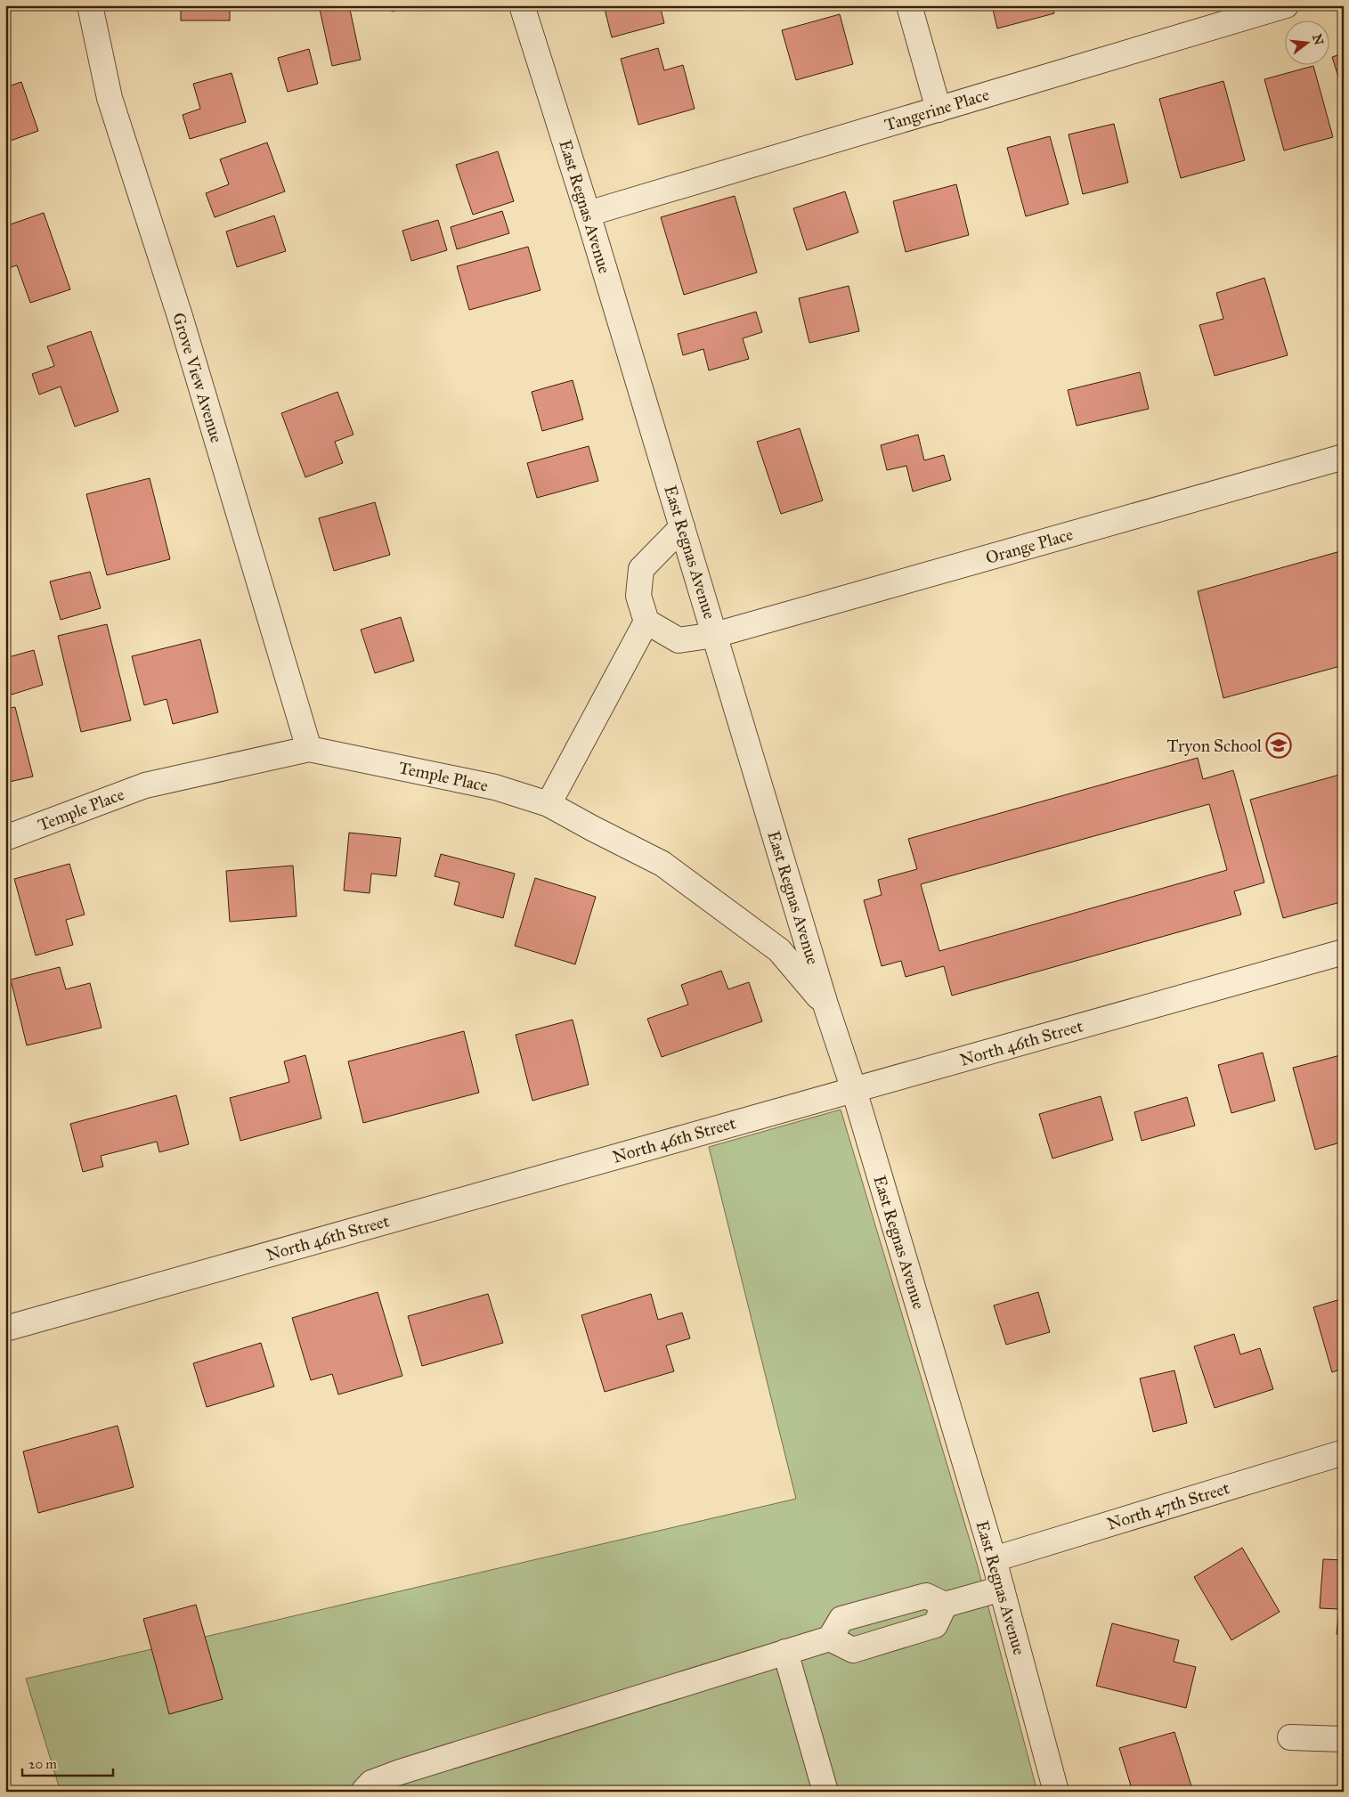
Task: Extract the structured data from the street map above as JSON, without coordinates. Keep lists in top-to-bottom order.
{
  "streets": {
    "street": [
      "Tangerine Place",
      "East Regnas Avenue",
      "Grove View Avenue",
      "Orange Place",
      "Temple Place",
      "North 46th Street",
      "North 47th Street"
    ]
  },
  "crossings": [
    ["Tangerine Place", "East Regnas Avenue"],
    ["East Regnas Avenue", "Orange Place"],
    ["East Regnas Avenue", "Temple Place"],
    ["East Regnas Avenue", "North 46th Street"],
    ["East Regnas Avenue", "North 47th Street"],
    ["Grove View Avenue", "Temple Place"]
  ],
  "places": {
    "school or university": ["Tryon School"]
  },
  "scale_bar": "20 m",
  "north": "right"
}
